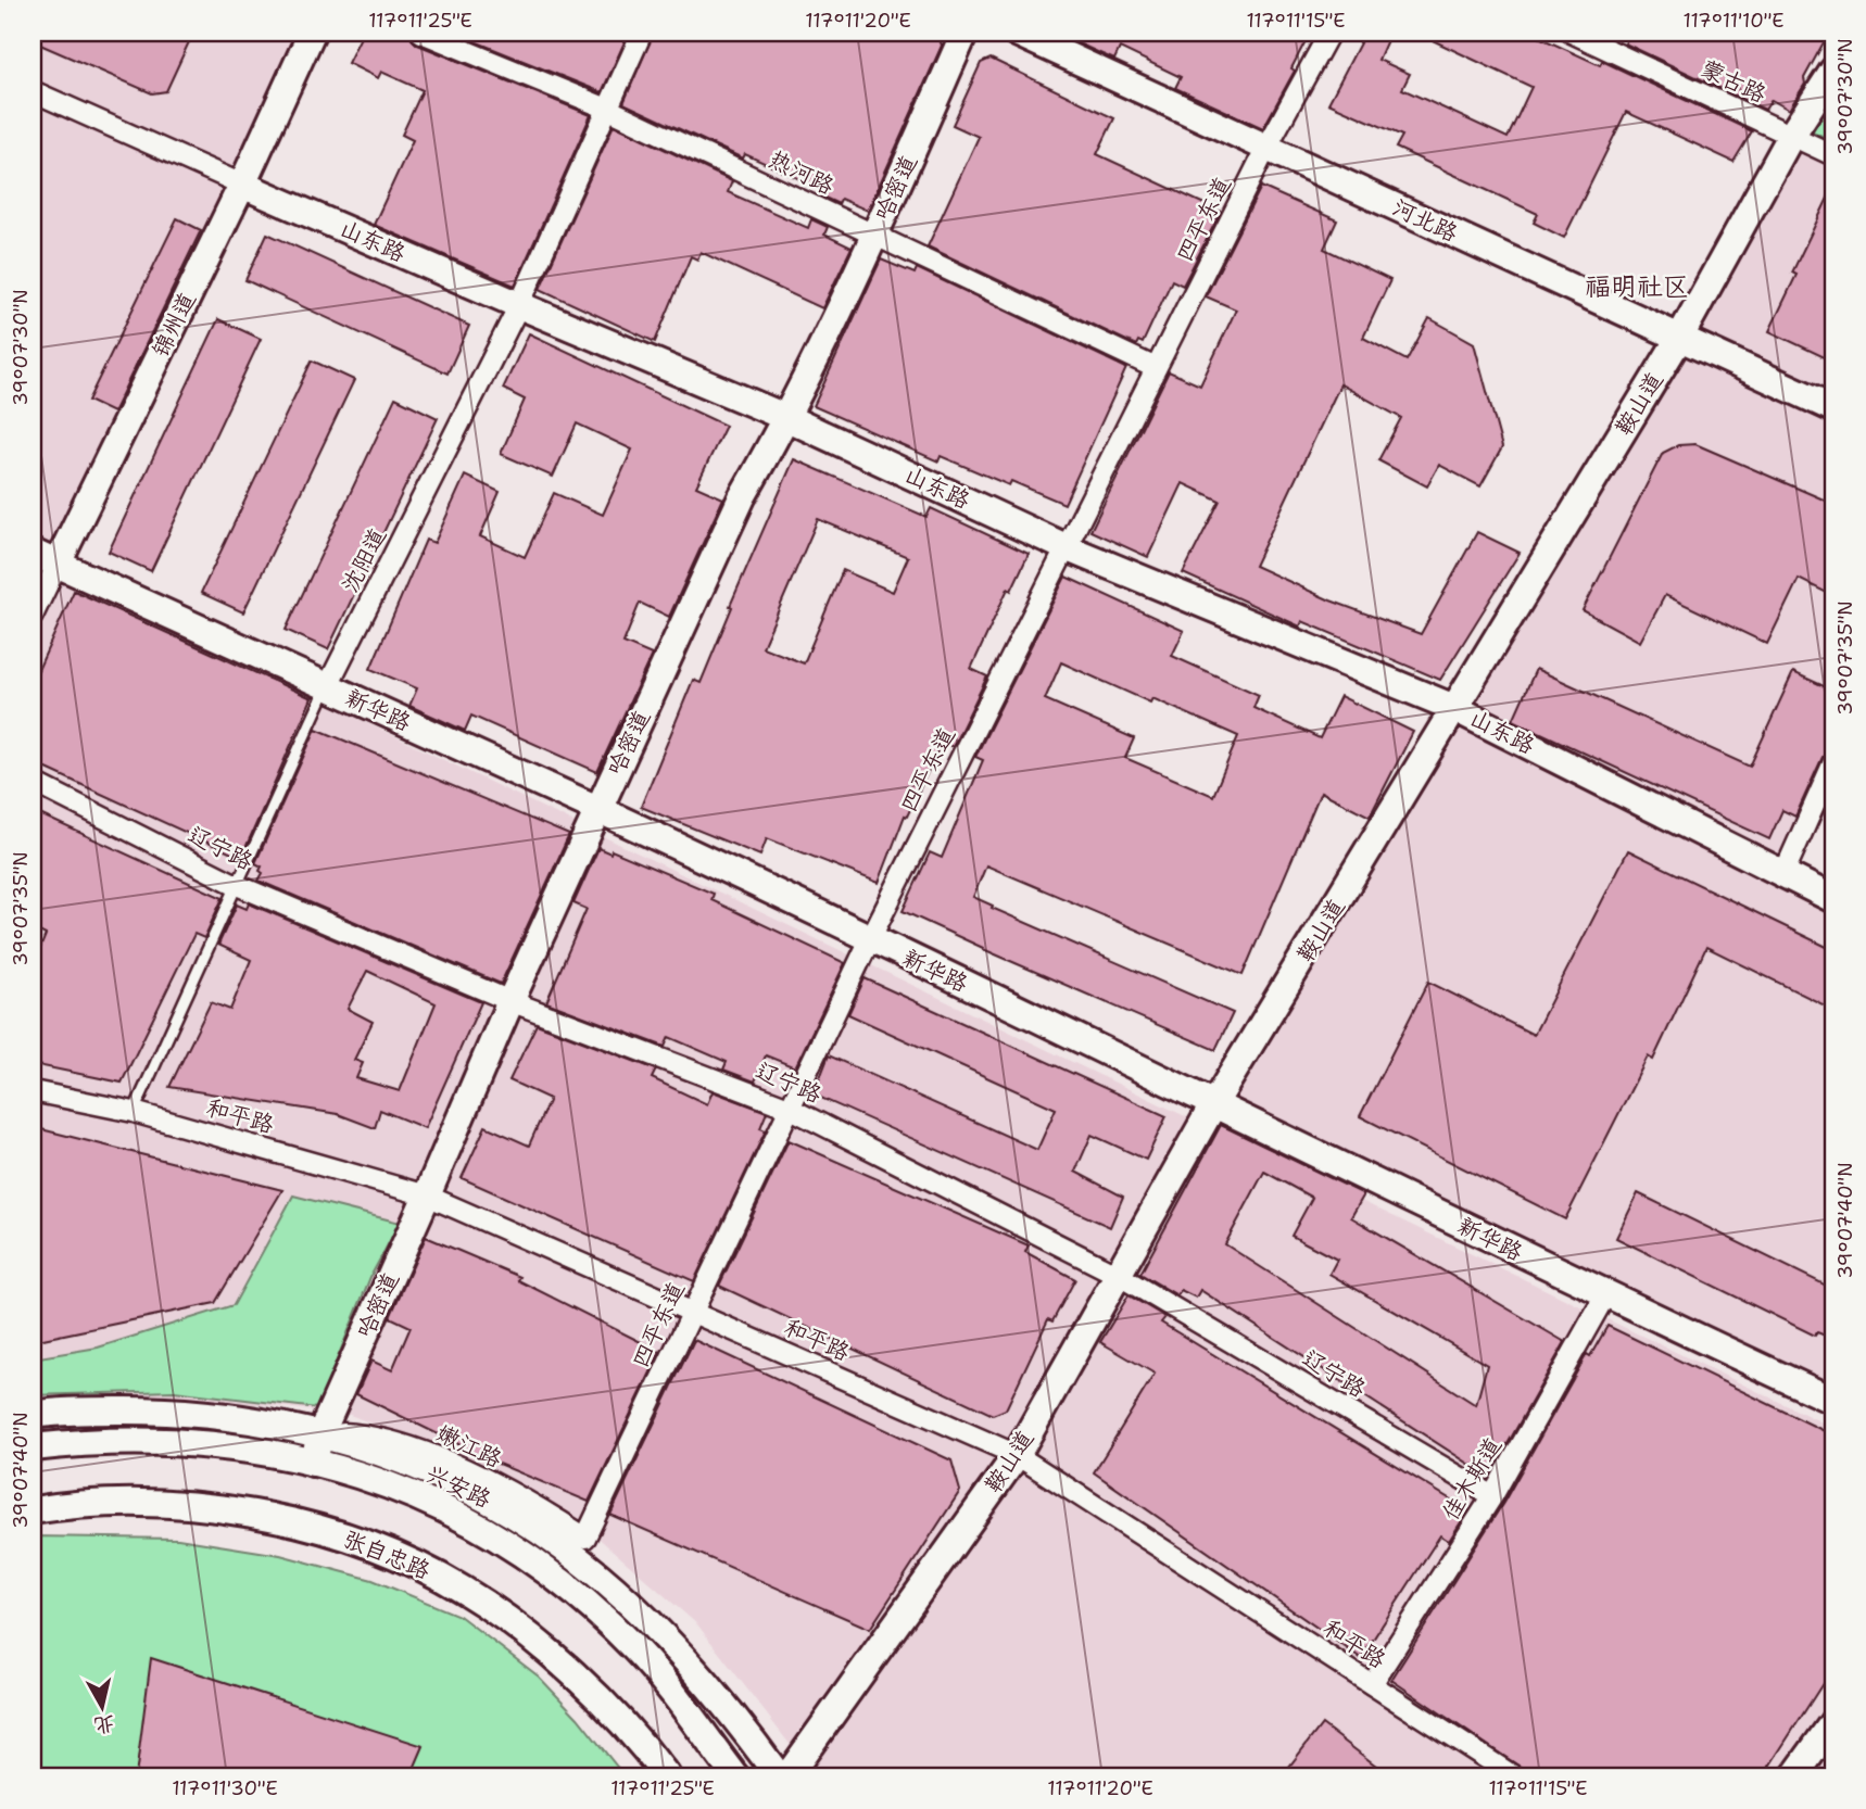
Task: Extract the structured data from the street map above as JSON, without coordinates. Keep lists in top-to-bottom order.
{
  "streets": {
    "street": [
      "蒙古路",
      "热河路",
      "哈密道",
      "四平东道",
      "河北路",
      "山东路",
      "锦州道",
      "鞍山道",
      "沈阳道",
      "新华路",
      "辽宁路",
      "和平路",
      "嫩江路",
      "佳木斯道",
      "兴安路",
      "张自忠路"
    ]
  },
  "crossings": [
    ["蒙古路", "鞍山道"],
    ["热河路", "哈密道"],
    ["热河路", "四平东道"],
    ["热河路", "沈阳道"],
    ["哈密道", "山东路"],
    ["哈密道", "新华路"],
    ["哈密道", "辽宁路"],
    ["哈密道", "和平路"],
    ["哈密道", "嫩江路"],
    ["哈密道", "兴安路"],
    ["四平东道", "河北路"],
    ["四平东道", "山东路"],
    ["四平东道", "新华路"],
    ["四平东道", "辽宁路"],
    ["四平东道", "和平路"],
    ["四平东道", "嫩江路"],
    ["河北路", "鞍山道"],
    ["山东路", "锦州道"],
    ["山东路", "鞍山道"],
    ["山东路", "沈阳道"],
    ["锦州道", "新华路"],
    ["鞍山道", "新华路"],
    ["鞍山道", "辽宁路"],
    ["鞍山道", "和平路"],
    ["沈阳道", "新华路"],
    ["沈阳道", "辽宁路"],
    ["沈阳道", "和平路"],
    ["新华路", "佳木斯道"],
    ["辽宁路", "佳木斯道"],
    ["和平路", "佳木斯道"],
    ["嫩江路", "兴安路"]
  ],
  "districts": ["福明社区"],
  "north": "bottom",
  "coordinates": [
    "117°11'25\"E",
    "117°11'20\"E",
    "117°11'15\"E",
    "117°11'10\"E",
    "39°07'30\"N",
    "39°07'35\"N",
    "39°07'40\"N",
    "117°11'30\"E"
  ]
}
